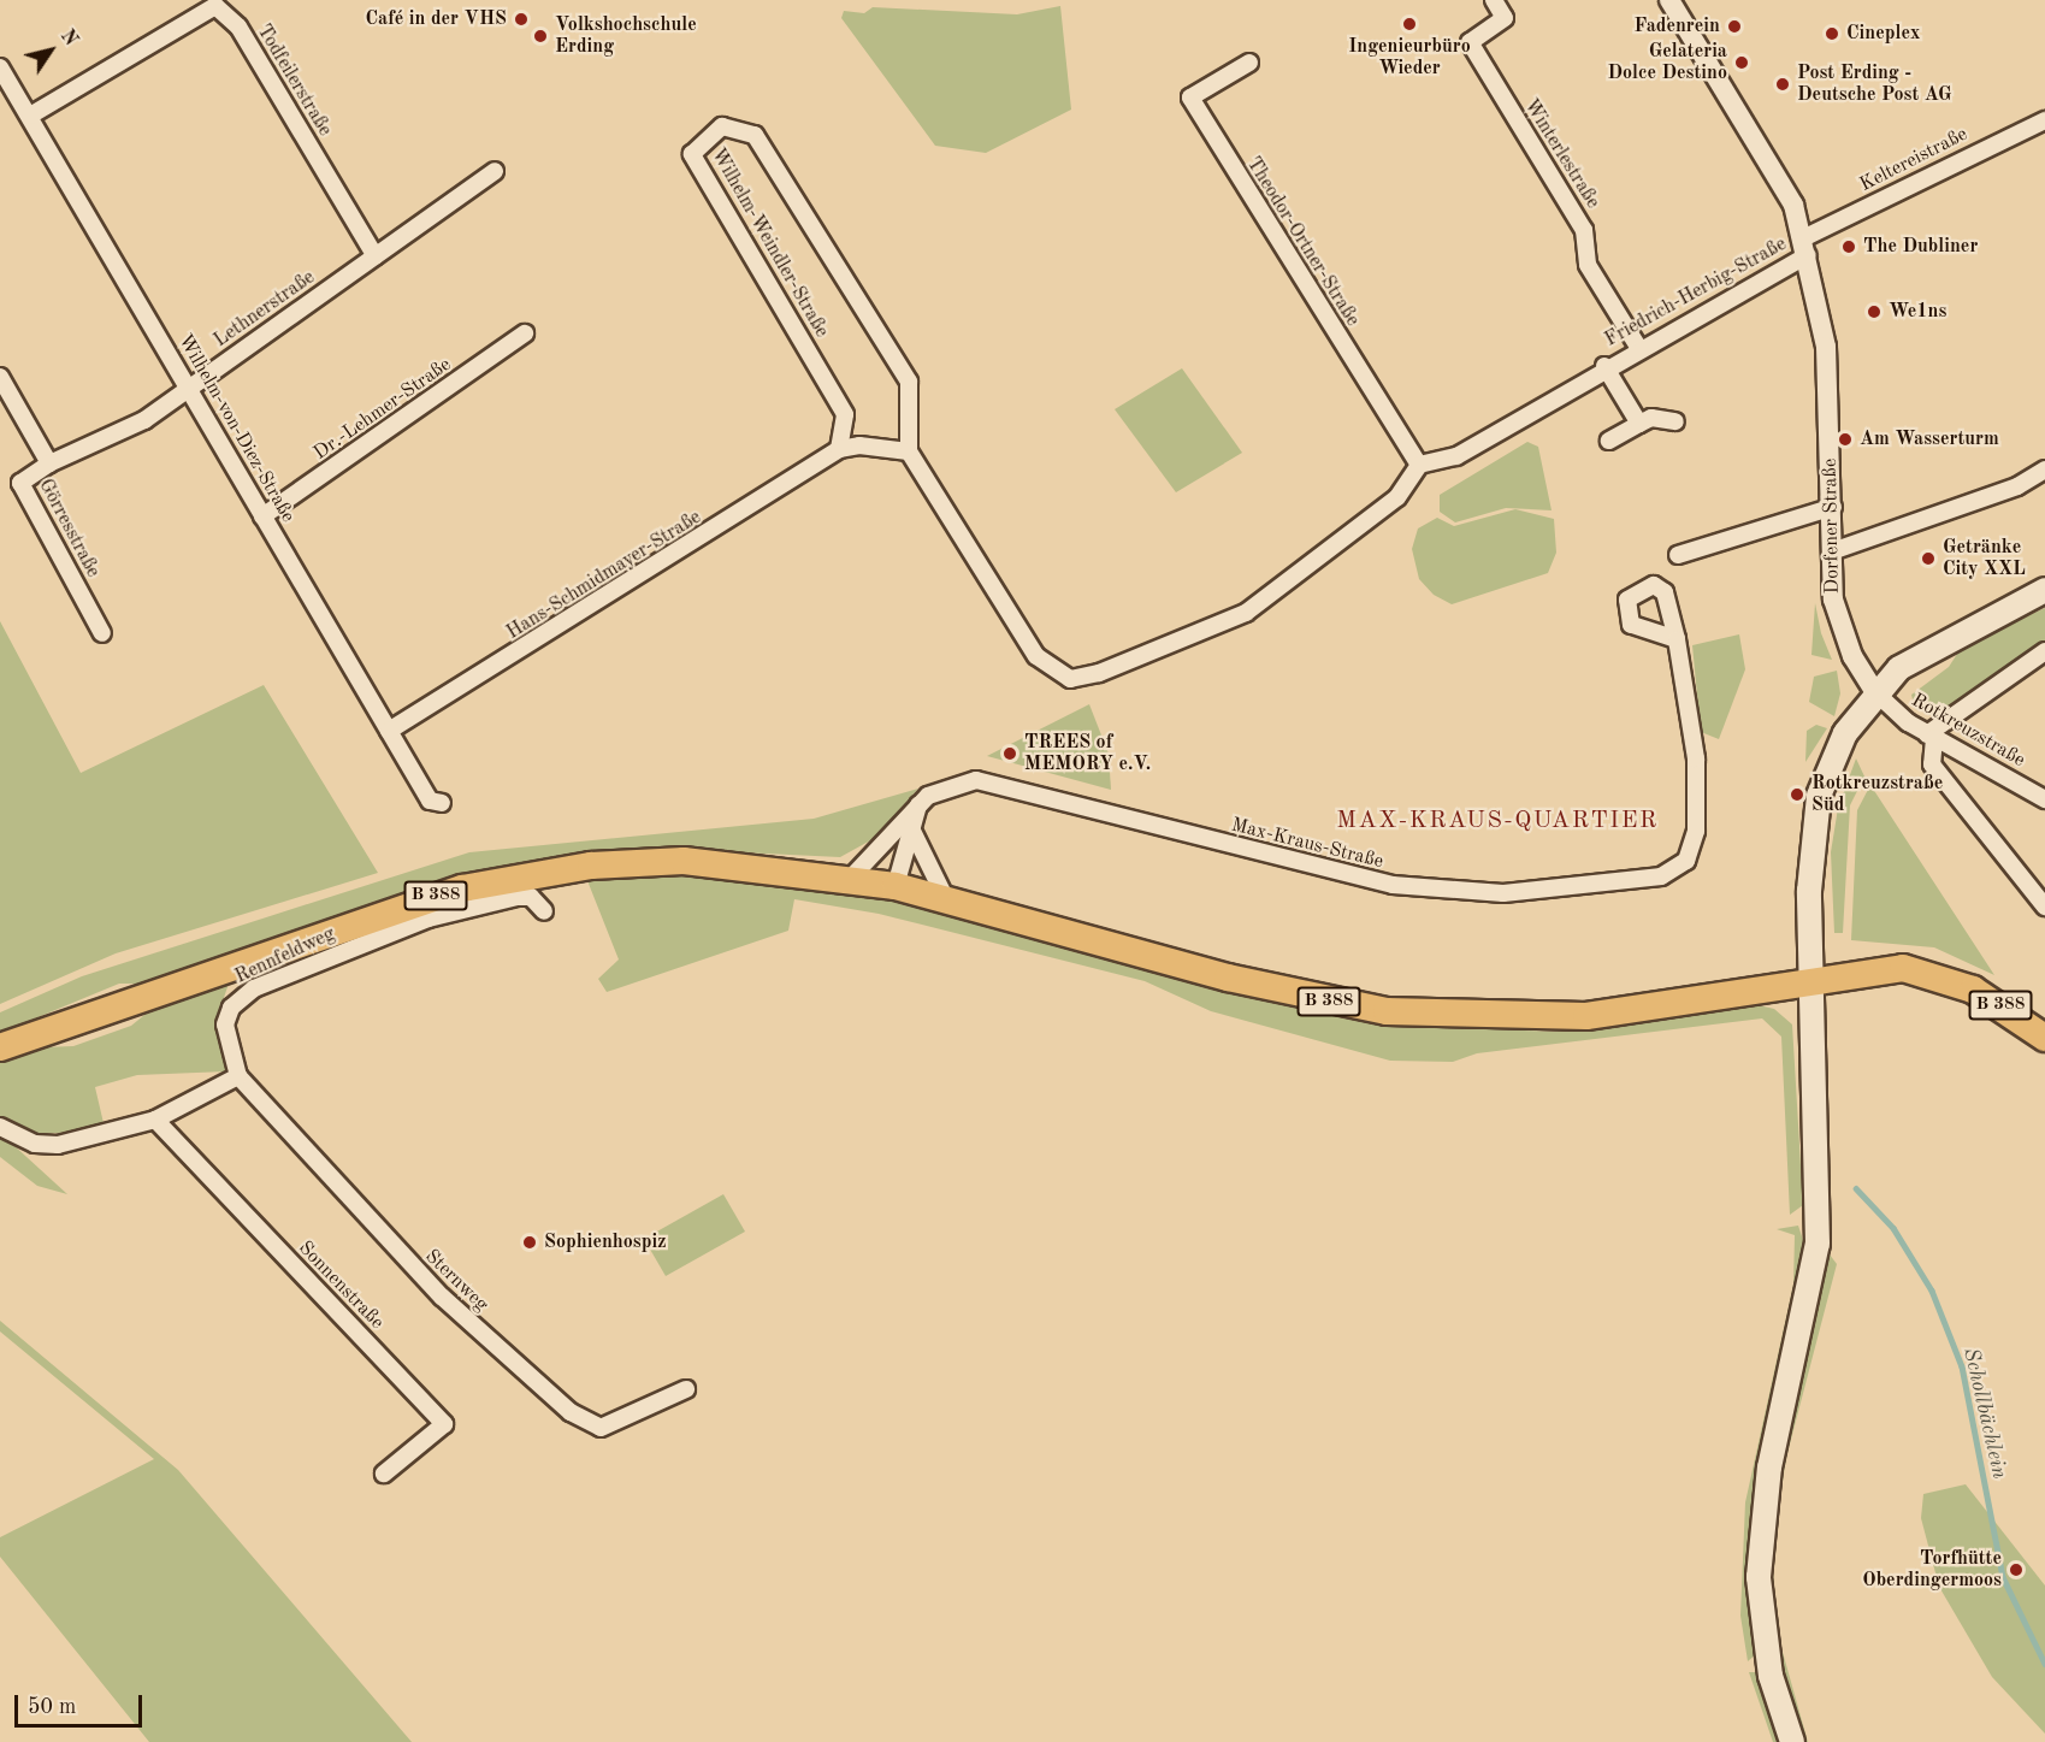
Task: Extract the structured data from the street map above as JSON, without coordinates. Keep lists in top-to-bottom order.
{
  "streets": {
    "main road": ["B 388"],
    "street": [
      "Todfeilerstraße",
      "Winterlestraße",
      "Keltereistraße",
      "Theodor-Ortner-Straße",
      "Wilhelm-Weindler-Straße",
      "Friedrich-Herbig-Straße",
      "Lethnerstraße",
      "Dr.-Lehmer-Straße",
      "Wilhelm-von-Diez-Straße",
      "Dorfener Straße",
      "Görresstraße",
      "Hans-Schmidmayer-Straße",
      "Rotkreuzstraße",
      "Max-Kraus-Straße",
      "Rennfeldweg",
      "Sternweg",
      "Sonnenstraße"
    ]
  },
  "crossings": [
    ["Todfeilerstraße", "Lethnerstraße"],
    ["Todfeilerstraße", "Wilhelm-von-Diez-Straße"],
    ["Winterlestraße", "Friedrich-Herbig-Straße"],
    ["Keltereistraße", "Friedrich-Herbig-Straße"],
    ["Keltereistraße", "Dorfener Straße"],
    ["Theodor-Ortner-Straße", "Friedrich-Herbig-Straße"],
    ["Wilhelm-Weindler-Straße", "Hans-Schmidmayer-Straße"],
    ["Friedrich-Herbig-Straße", "Dorfener Straße"],
    ["Lethnerstraße", "Wilhelm-von-Diez-Straße"],
    ["Lethnerstraße", "Görresstraße"],
    ["Dr.-Lehmer-Straße", "Wilhelm-von-Diez-Straße"],
    ["Wilhelm-von-Diez-Straße", "Hans-Schmidmayer-Straße"],
    ["Dorfener Straße", "Rotkreuzstraße"],
    ["Max-Kraus-Straße", "B 388"],
    ["Rennfeldweg", "Sternweg"]
  ],
  "districts": ["MAX-KRAUS-QUARTIER"],
  "water": ["Schollbächlein"],
  "places": [
    "Café in der VHS",
    "Ingenieurbüro Wieder",
    "Fadenrein",
    "Cineplex",
    "Volkshochschule Erding",
    "Gelateria Dolce Destino",
    "Post Erding - Deutsche Post AG",
    "The Dubliner",
    "We1ns",
    "Am Wasserturm",
    "Getränke City XXL",
    "TREES of MEMORY e.V.",
    "Rotkreuzstraße Süd",
    "Sophienhospiz",
    "Torfhütte Oberdingermoos"
  ],
  "scale_bar": "50 m",
  "north": "top right"
}
